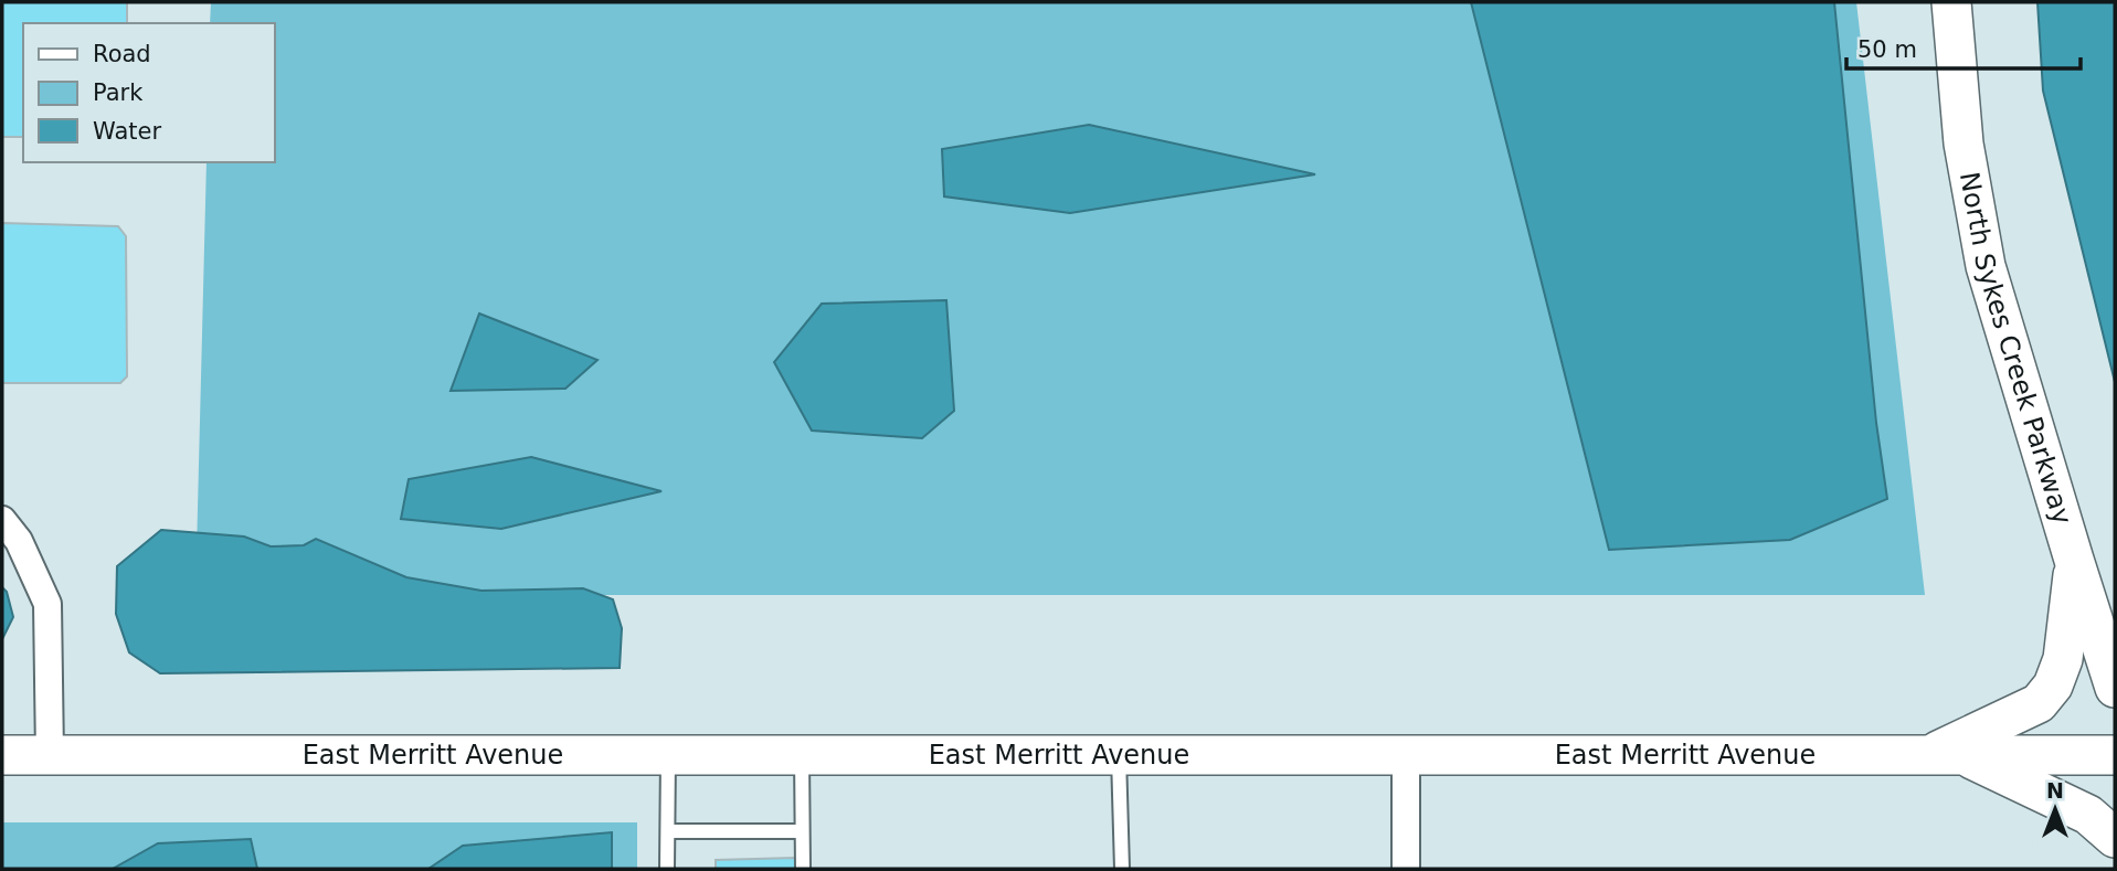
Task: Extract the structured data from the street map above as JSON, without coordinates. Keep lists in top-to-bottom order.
{
  "streets": {
    "street": ["North Sykes Creek Parkway", "East Merritt Avenue"]
  },
  "legend": ["Road", "Park", "Water"],
  "scale_bar": "50 m",
  "north": "top"
}
